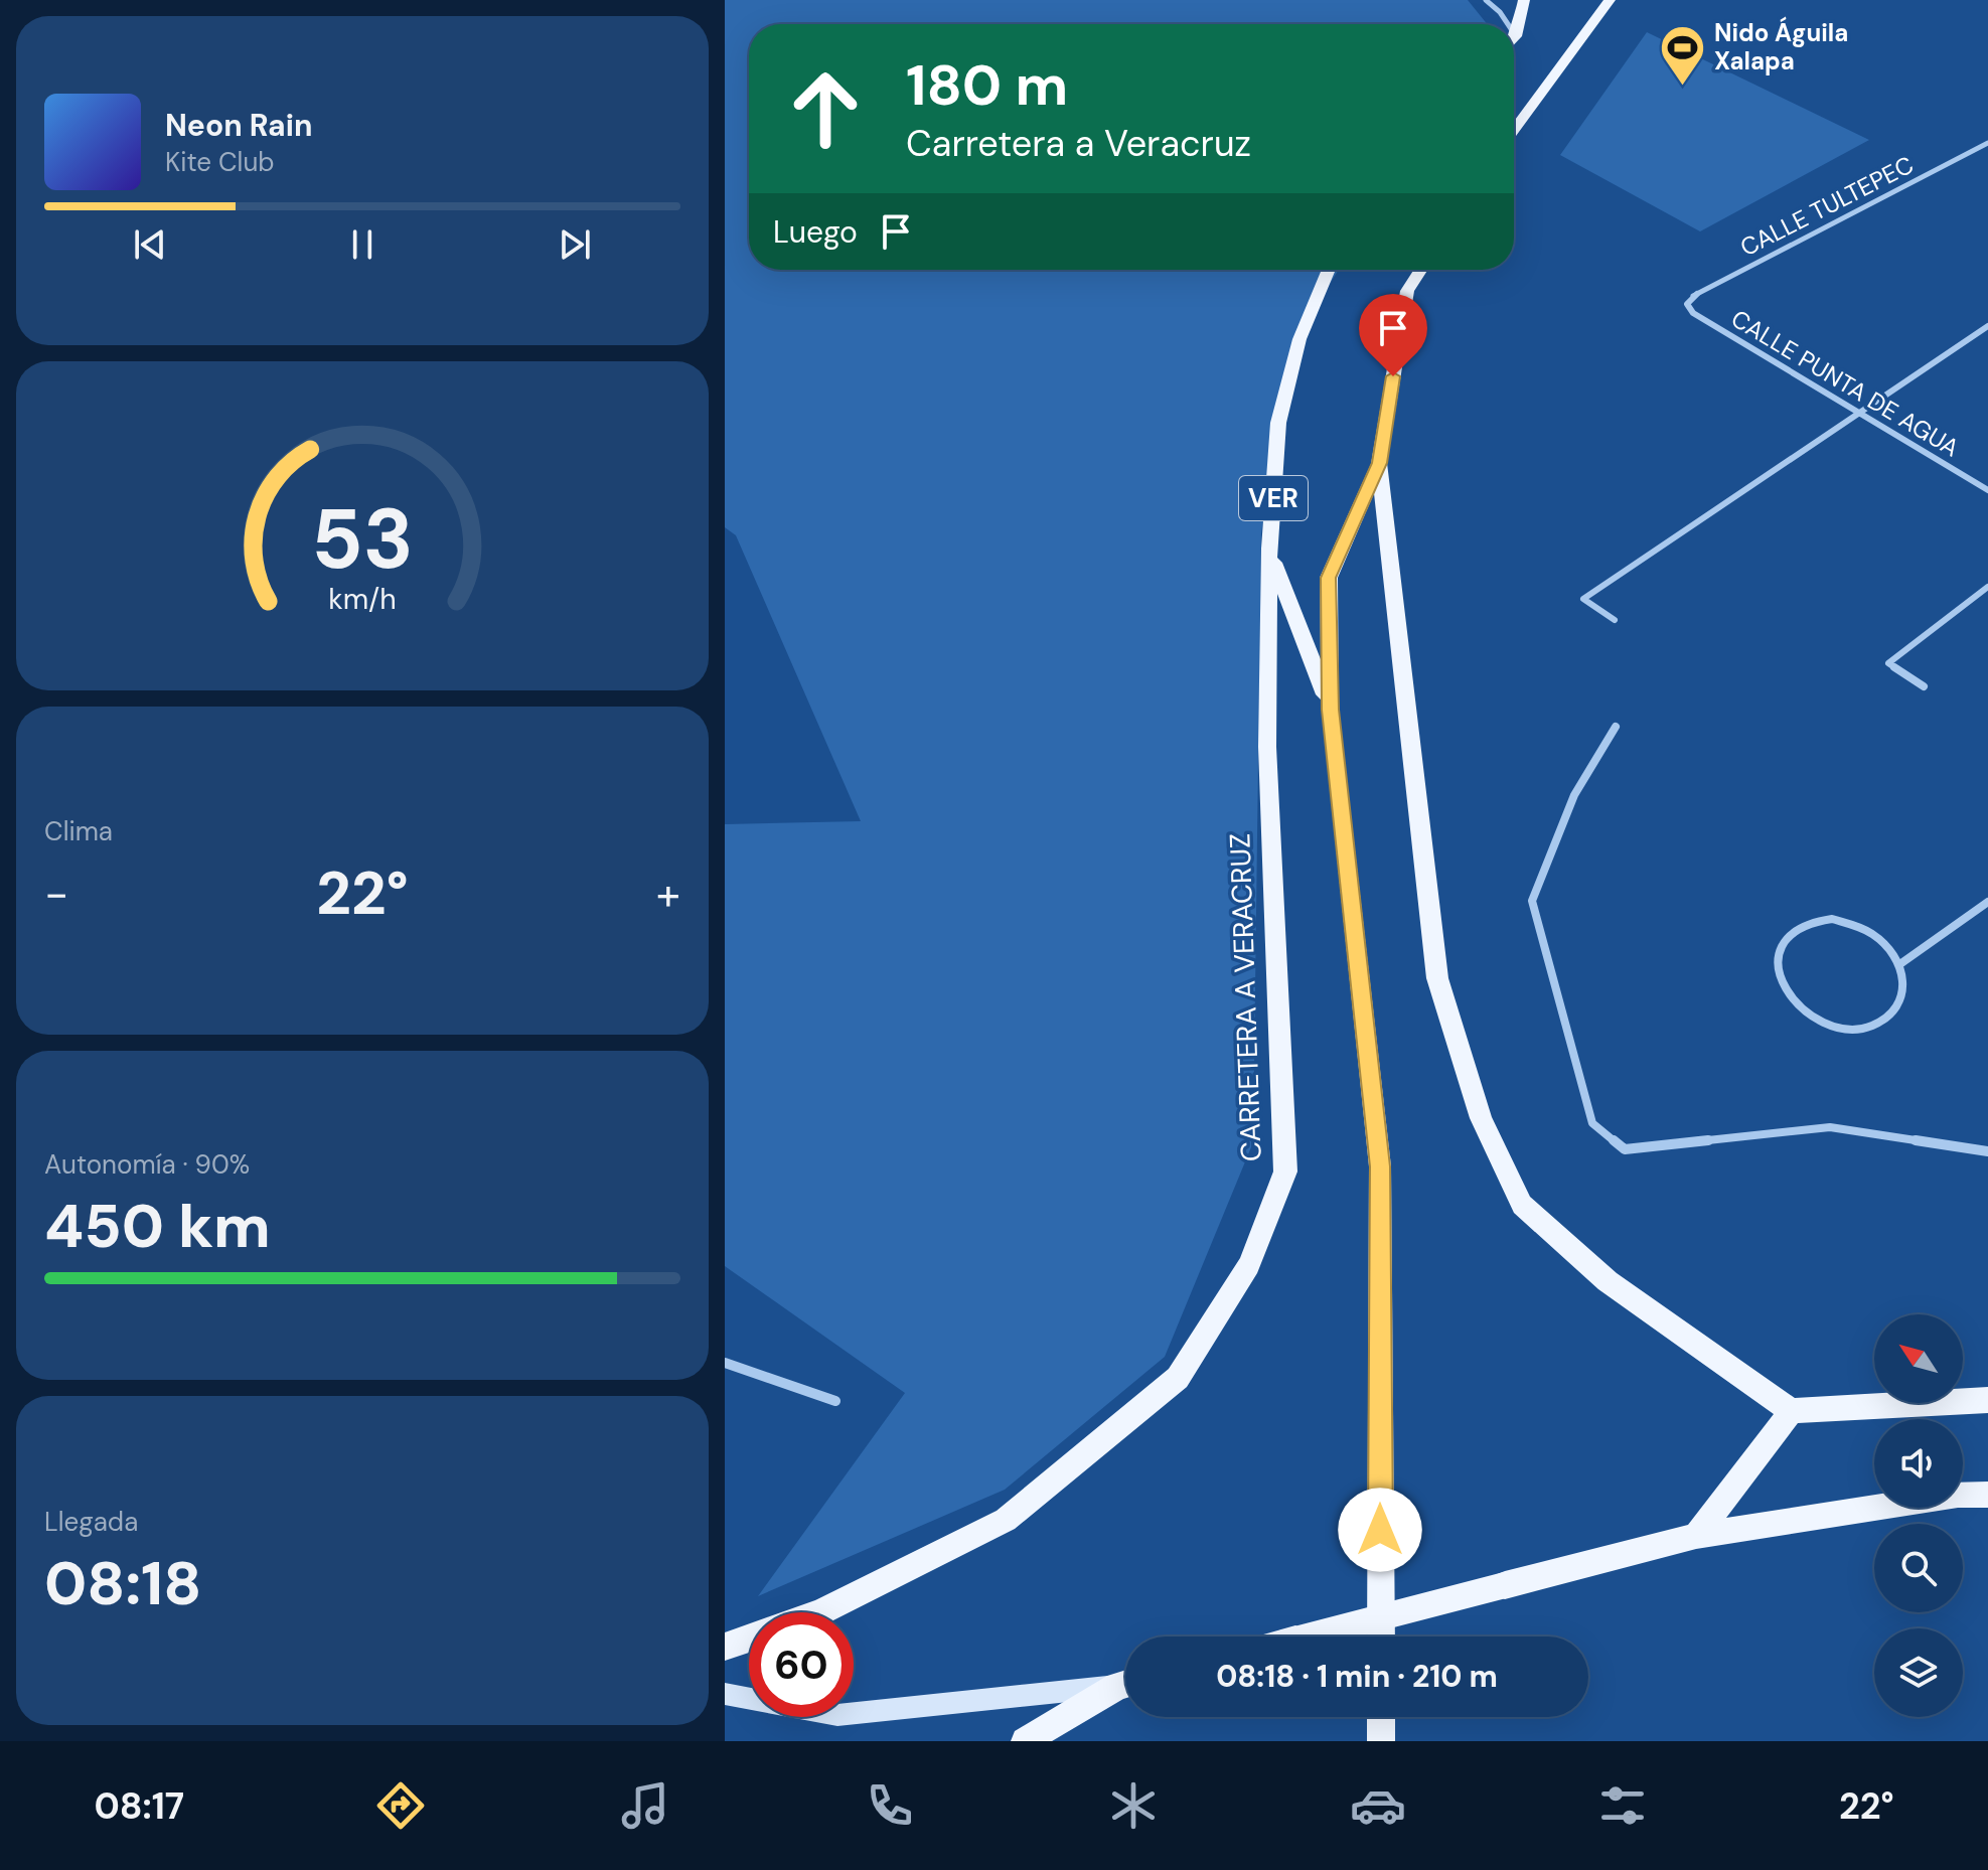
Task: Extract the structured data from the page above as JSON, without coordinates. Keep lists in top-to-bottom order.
{
  "streets": {
    "main road": ["VER", "CARRETERA A VERACRUZ"],
    "street": ["CALLE TULTEPEC", "CALLE PUNTA DE AGUA"]
  },
  "crossings": [
    ["CALLE TULTEPEC", "CALLE PUNTA DE AGUA"]
  ],
  "places": {
    "sports": ["Nido Águila Xalapa"]
  },
  "north": "top left",
  "page": {
    "turn": ["180 m", "Carretera a Veracruz"],
    "song": ["Neon Rain", "Kite Club"],
    "then": "Luego",
    "tile": [
      "Clima",
      ["Autonomía · 90%", "450 km"],
      ["Llegada", "08:18"]
    ],
    "heat": ["−", "22°", "+"],
    "limit": "60",
    "trip": "08:18 · 1 min · 210 m",
    "tabs": ["08:17", "22°"],
    "gauge": ["53", "km/h"]
  }
}
